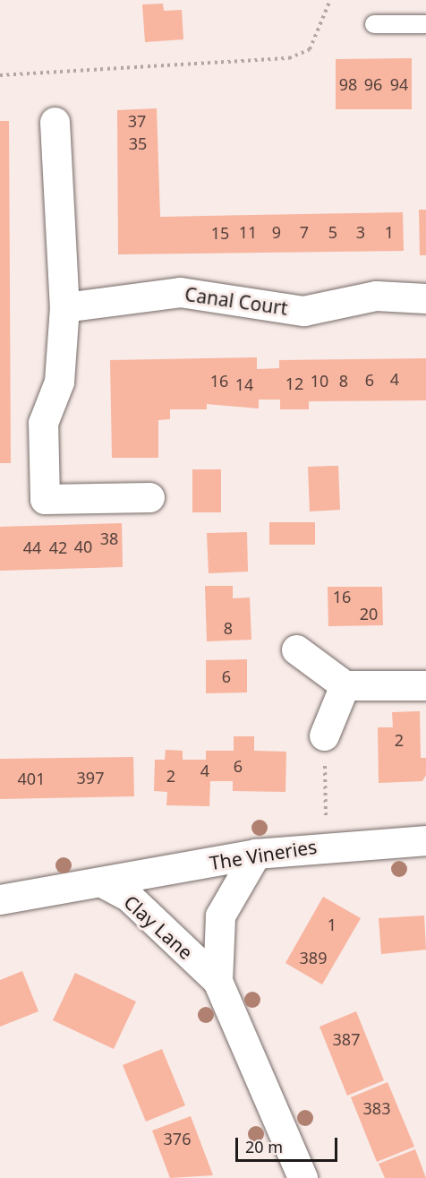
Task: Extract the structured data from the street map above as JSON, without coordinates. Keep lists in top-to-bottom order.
{
  "streets": {
    "street": ["Canal Court", "The Vineries", "Clay Lane"]
  },
  "crossings": [
    ["The Vineries", "Clay Lane"]
  ],
  "house_numbers": [
    "98",
    "96",
    "94",
    "37",
    "35",
    "11",
    "9",
    "7",
    "5",
    "3",
    "1",
    "15",
    "4",
    "6",
    "16",
    "10",
    "8",
    "12",
    "14",
    "38",
    "40",
    "44",
    "42",
    "16",
    "20",
    "8",
    "6",
    "2",
    "6",
    "4",
    "2",
    "397",
    "401",
    "1",
    "389",
    "387",
    "383",
    "376"
  ],
  "scale_bar": "20 m"
}
